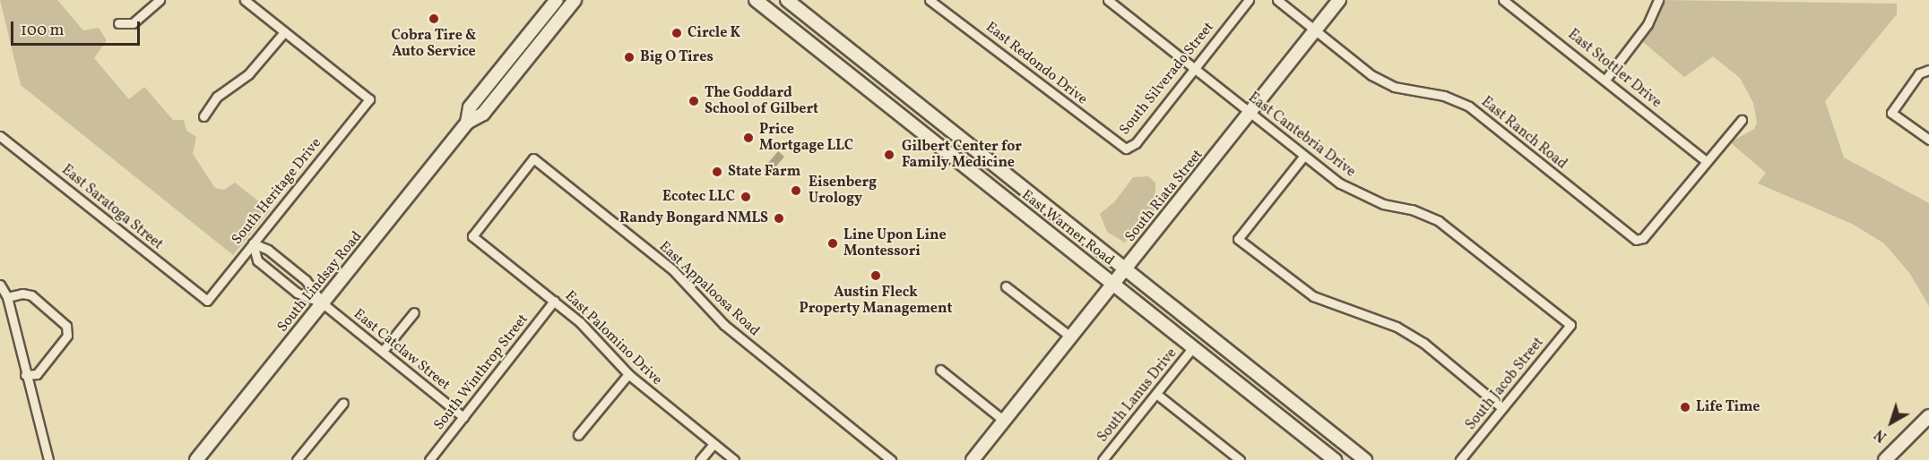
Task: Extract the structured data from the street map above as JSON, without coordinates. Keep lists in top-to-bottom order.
{
  "streets": {
    "main road": ["South Riata Street", "East Warner Road", "South Lindsay Road"],
    "street": [
      "East Redondo Drive",
      "East Stottler Drive",
      "South Silverado Street",
      "East Ranch Road",
      "East Cantebria Drive",
      "South Heritage Drive",
      "East Saratoga Street",
      "East Appaloosa Road",
      "East Palomino Drive",
      "East Catclaw Street",
      "South Winthrop Street",
      "South Jacob Street",
      "South Lanus Drive"
    ]
  },
  "crossings": [
    ["East Redondo Drive", "South Silverado Street"],
    ["East Stottler Drive", "East Ranch Road"],
    ["South Silverado Street", "East Cantebria Drive"],
    ["East Ranch Road", "South Riata Street"],
    ["East Cantebria Drive", "South Riata Street"],
    ["East Cantebria Drive", "South Jacob Street"],
    ["South Heritage Drive", "East Saratoga Street"],
    ["South Heritage Drive", "East Catclaw Street"],
    ["South Riata Street", "East Warner Road"],
    ["East Warner Road", "South Lanus Drive"],
    ["South Lindsay Road", "East Catclaw Street"],
    ["East Appaloosa Road", "East Palomino Drive"],
    ["East Palomino Drive", "South Winthrop Street"],
    ["East Catclaw Street", "South Winthrop Street"]
  ],
  "places": [
    "Cobra Tire & Auto Service",
    "Circle K",
    "Big O Tires",
    "The Goddard School of Gilbert",
    "Price Mortgage LLC",
    "Gilbert Center for Family Medicine",
    "State Farm",
    "Eisenberg Urology",
    "Ecotec LLC",
    "Randy Bongard NMLS",
    "Line Upon Line Montessori",
    "Austin Fleck Property Management",
    "Life Time"
  ],
  "scale_bar": "100 m",
  "north": "bottom left"
}
